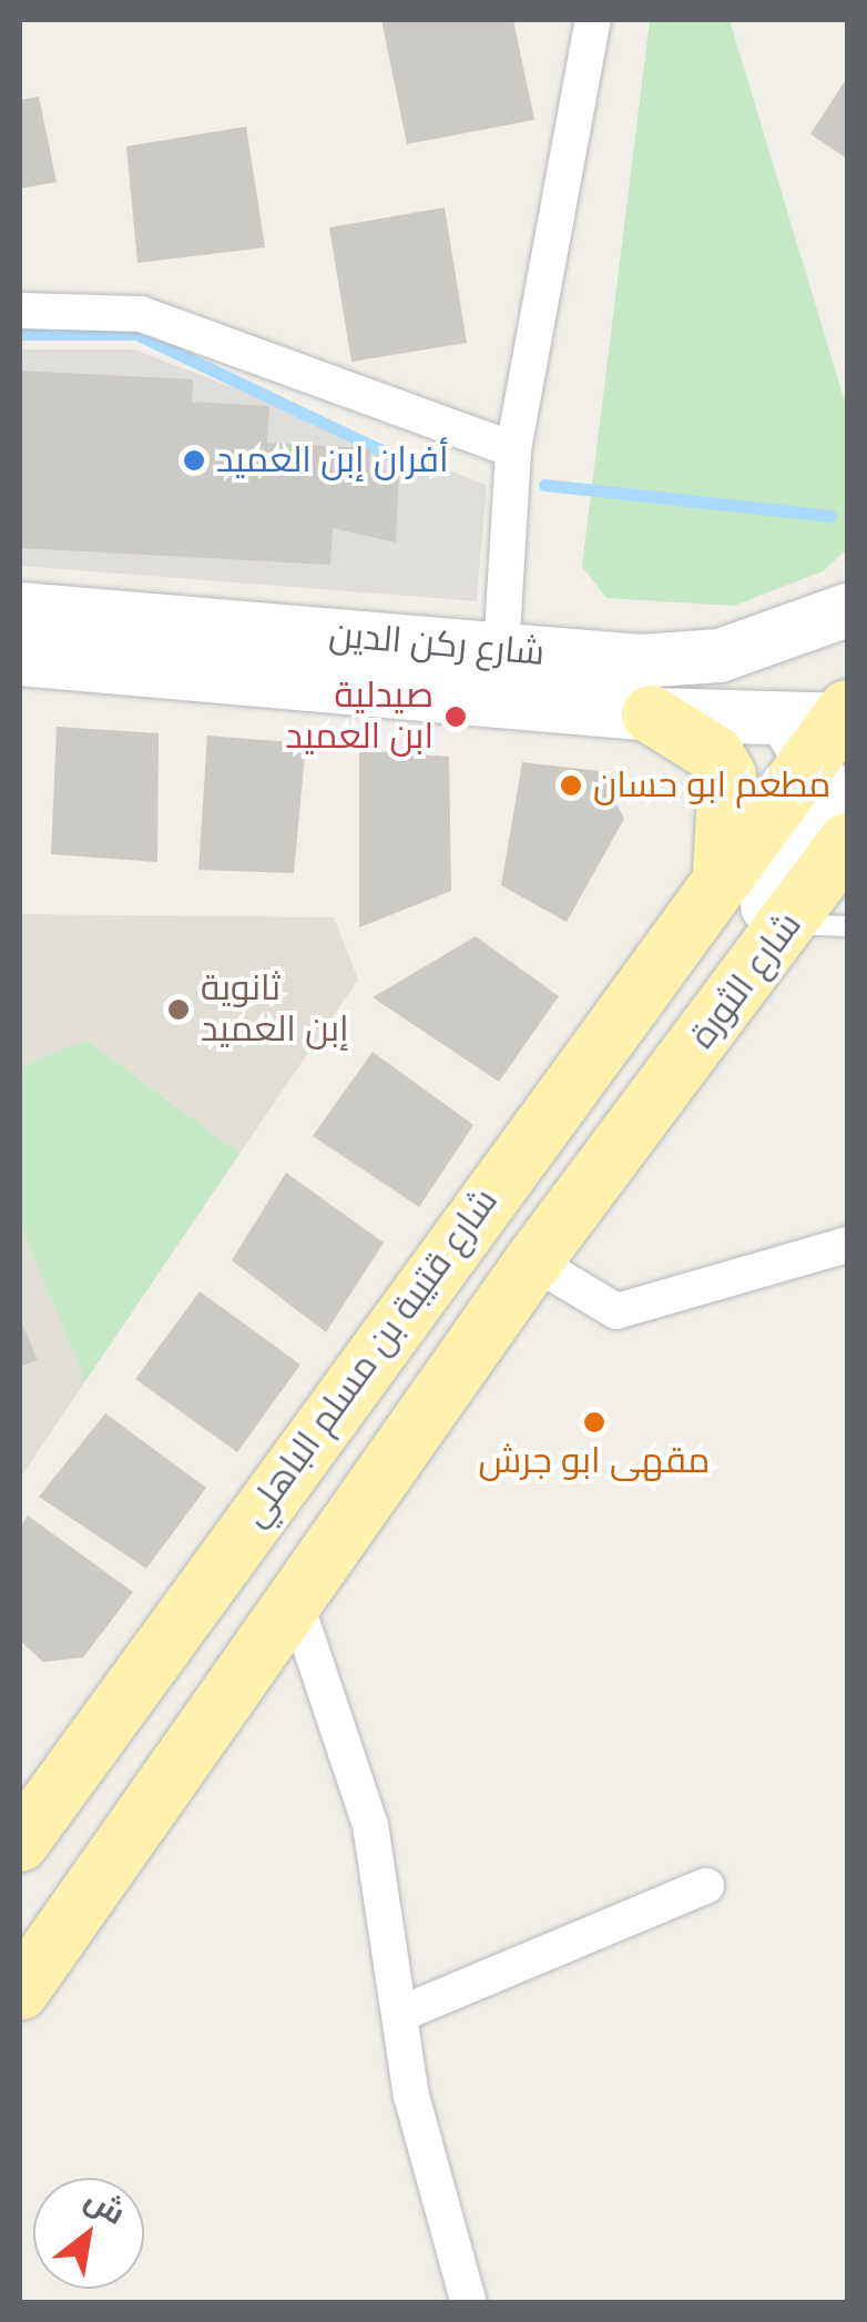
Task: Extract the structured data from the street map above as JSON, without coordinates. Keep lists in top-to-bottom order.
{
  "streets": {
    "main road": ["شارع ركن الدين", "شارع الثورة", "شارع قتيبة بن مسلم الباهلي"]
  },
  "places": [
    "أفران إبن العميد",
    "صيدلية ابن العميد",
    "مطعم ابو حسان",
    "ثانوية إبن العميد",
    "مقهى ابو جرش"
  ],
  "north": "top right"
}
